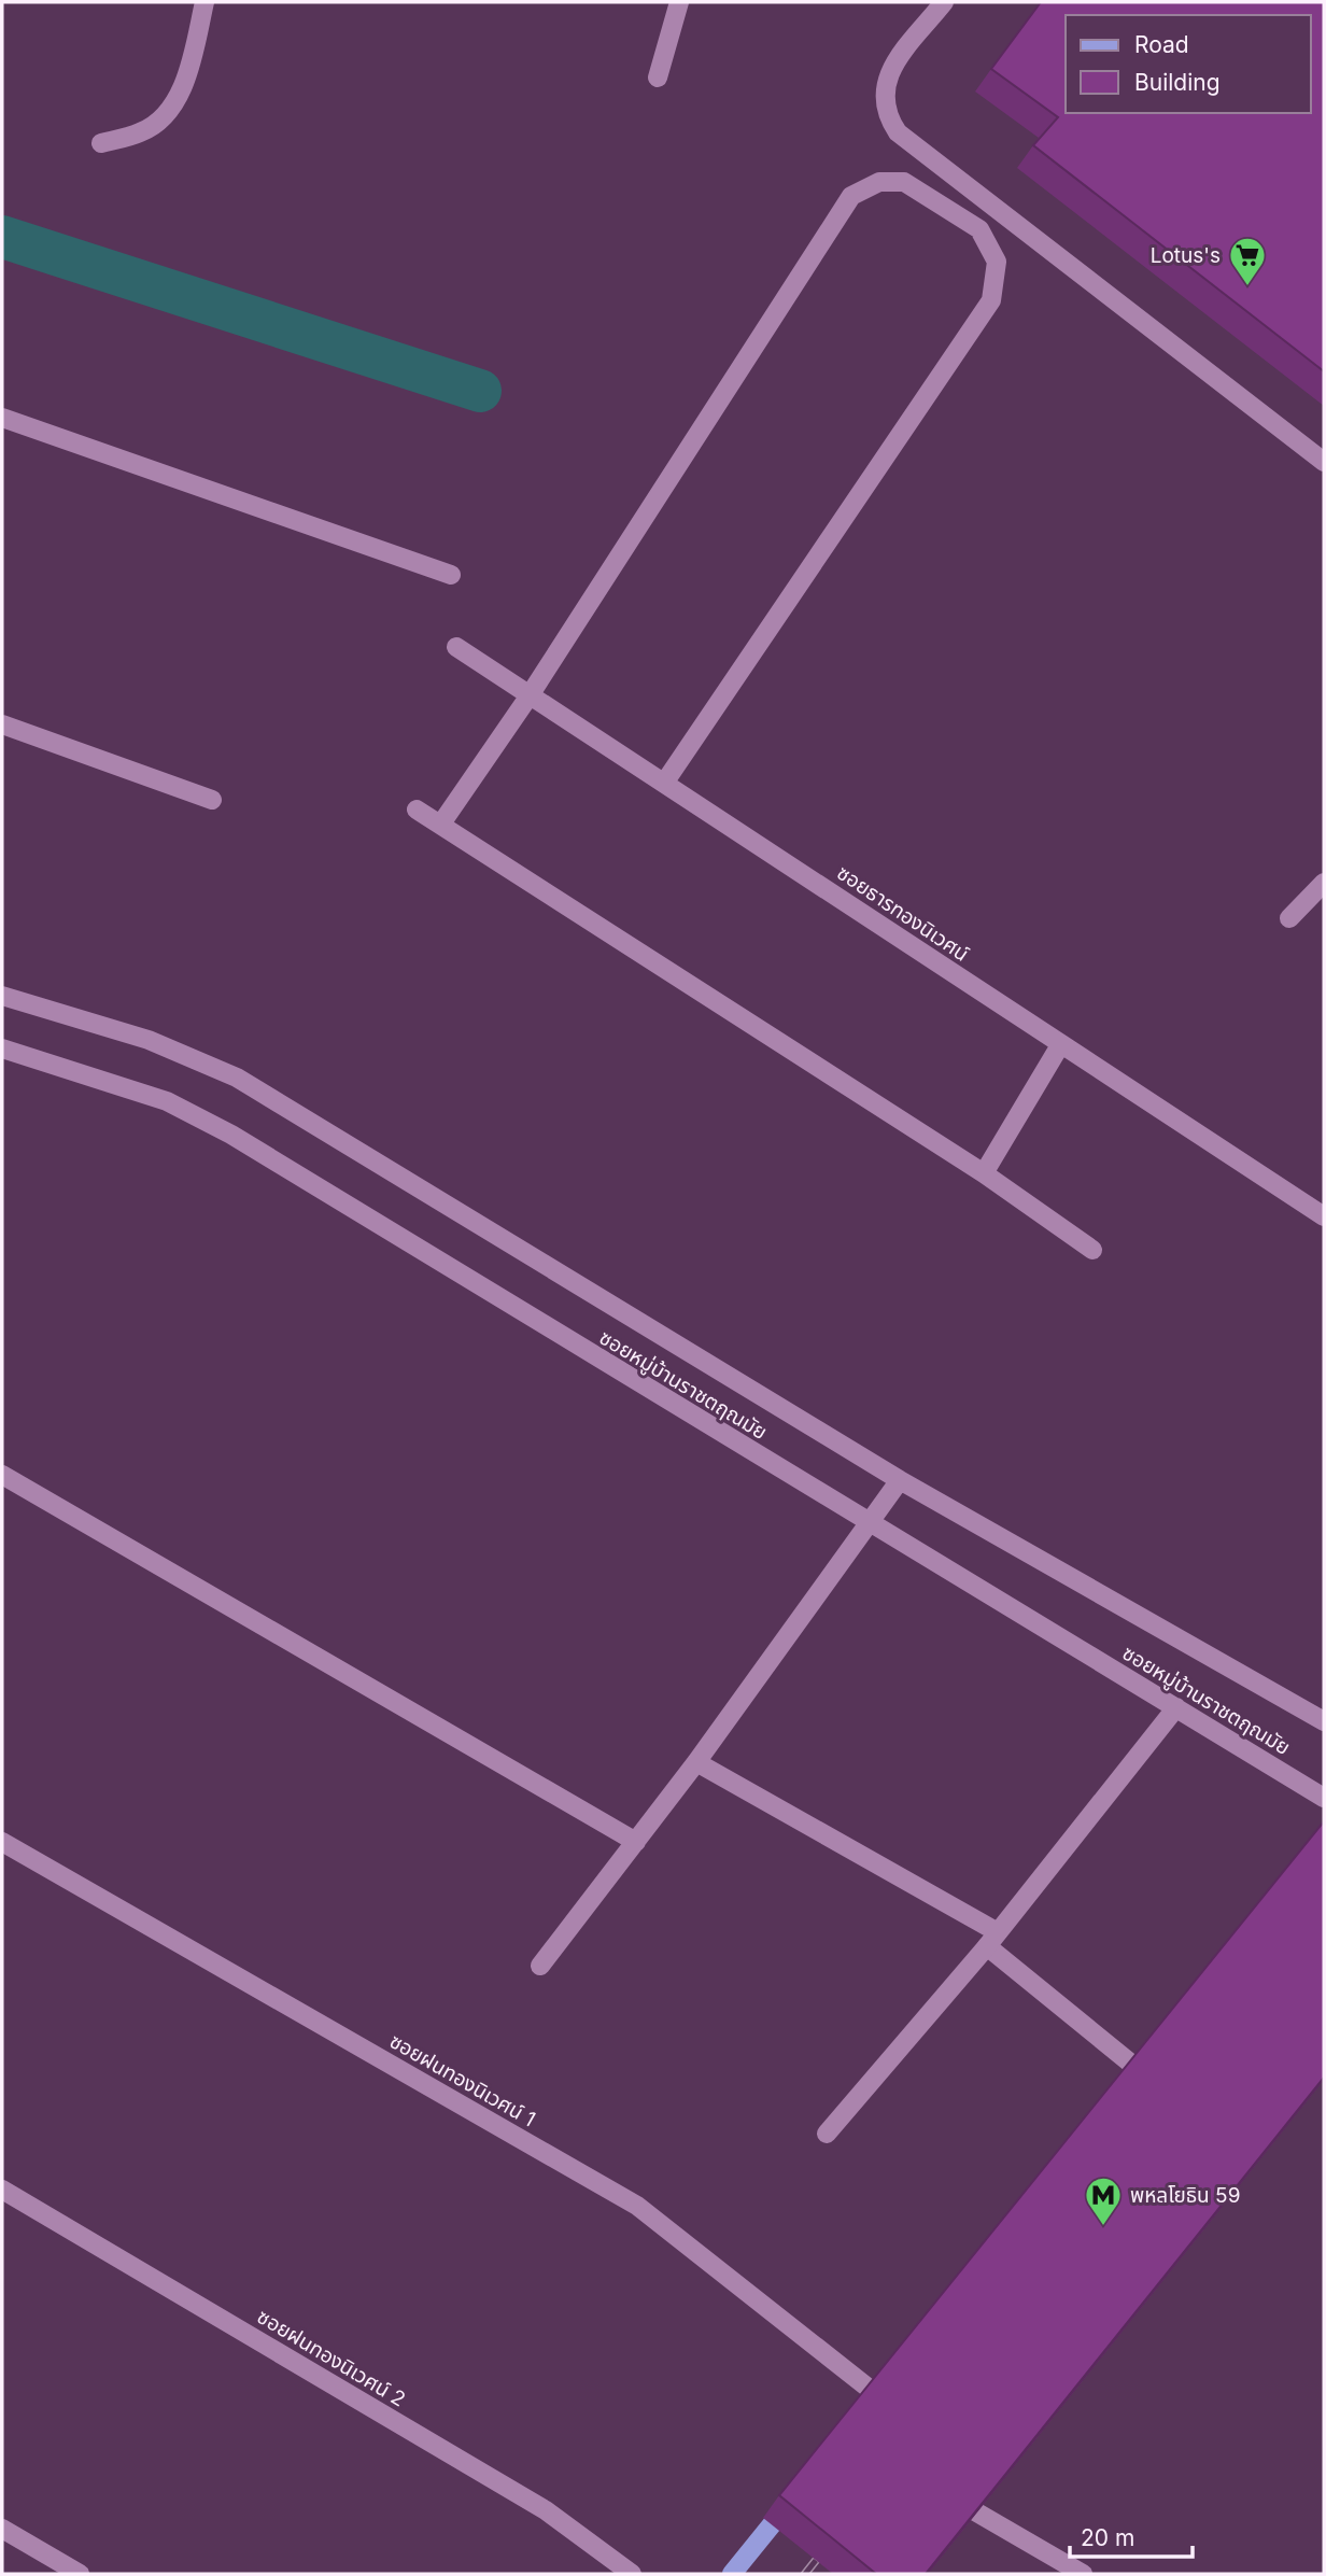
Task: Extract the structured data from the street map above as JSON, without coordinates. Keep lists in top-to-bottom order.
{
  "streets": {
    "street": [
      "ซอยธารทองนิเวศน์",
      "ซอยหมู่บ้านราชตฤณมัย",
      "ซอยฝนทองนิเวศน์ 1",
      "ซอยฝนทองนิเวศน์ 2"
    ]
  },
  "places": {
    "supermarket": ["Lotus's"],
    "metro station": ["พหลโยธิน 59"]
  },
  "legend": ["Road", "Building"],
  "scale_bar": "20 m"
}
